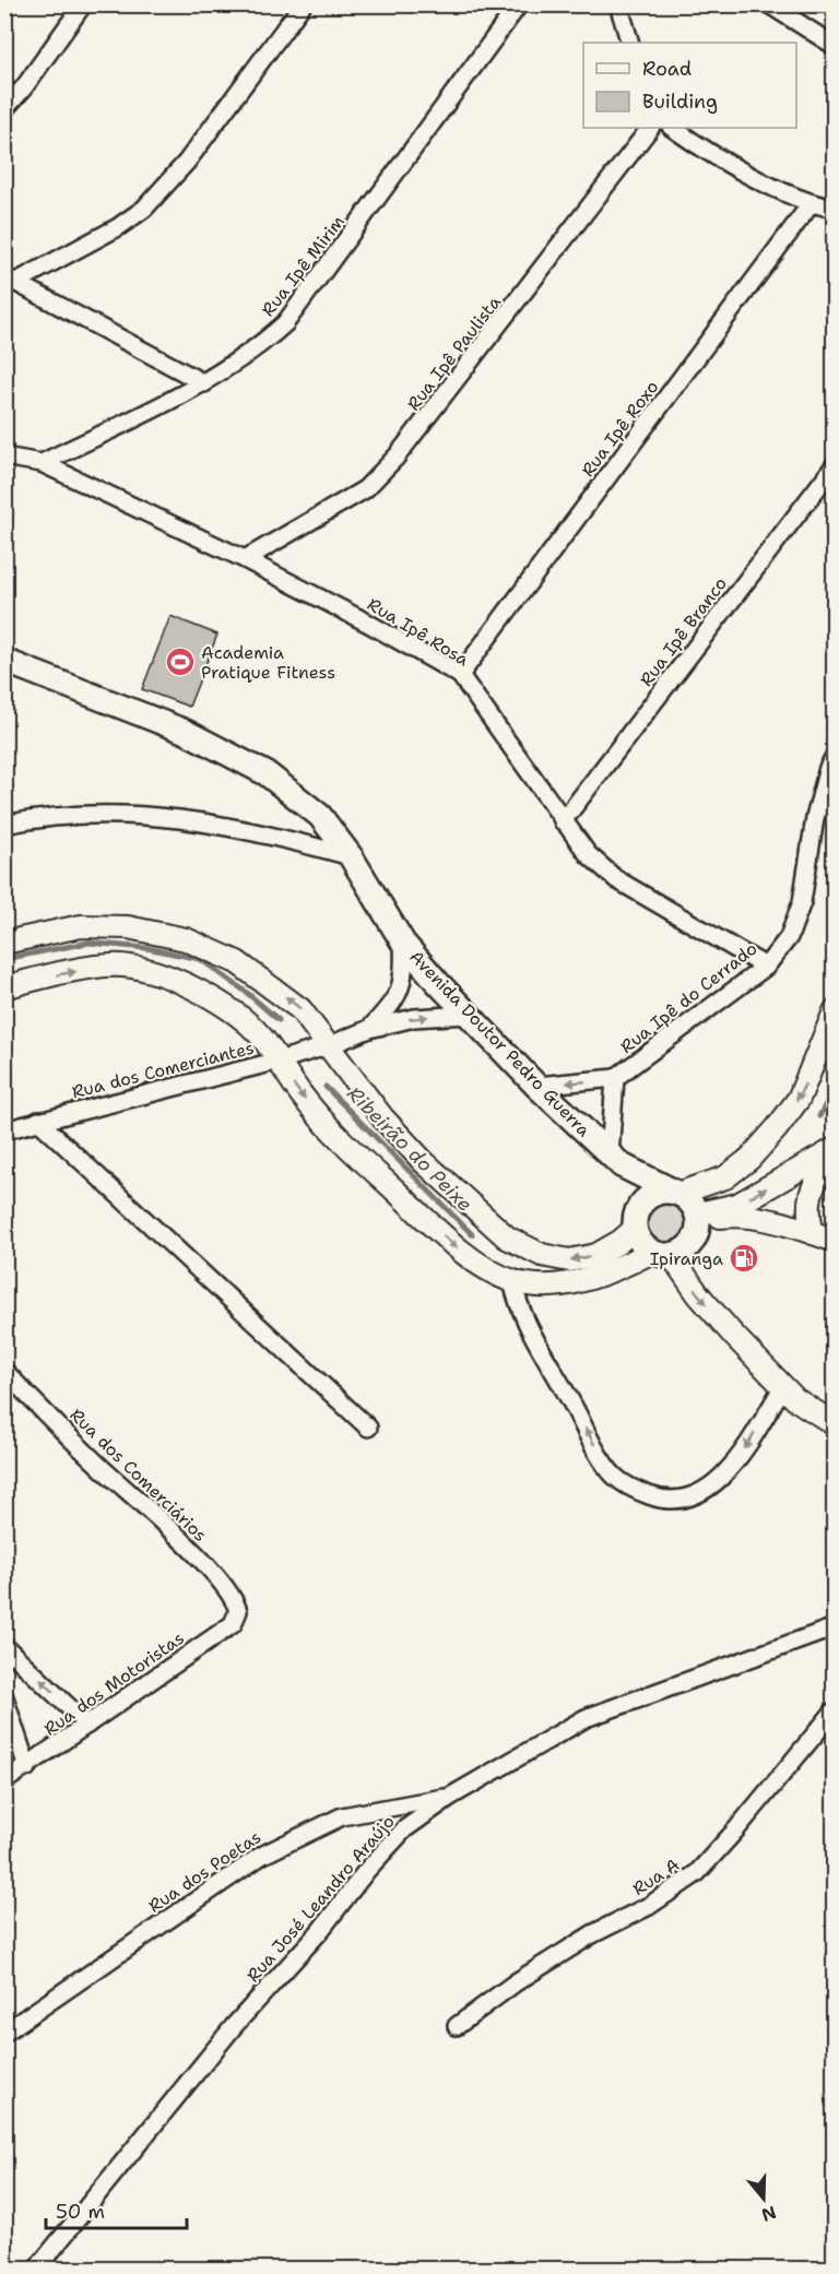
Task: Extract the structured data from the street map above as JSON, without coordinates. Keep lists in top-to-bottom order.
{
  "streets": {
    "main road": ["Avenida Doutor Pedro Guerra"],
    "street": [
      "Rua Ipê Mirim",
      "Rua Ipê Paulista",
      "Rua Ipê Roxo",
      "Rua Ipê Rosa",
      "Rua Ipê Branco",
      "Rua Ipê do Cerrado",
      "Rua dos Comerciantes",
      "Rua dos Comerciários",
      "Rua dos Motoristas",
      "Rua dos Poetas",
      "Rua A",
      "Rua José Leandro Araújo"
    ]
  },
  "crossings": [
    ["Rua Ipê Mirim", "Rua Ipê Rosa"],
    ["Rua Ipê Paulista", "Rua Ipê Rosa"],
    ["Rua Ipê Roxo", "Rua Ipê Rosa"],
    ["Rua Ipê Rosa", "Rua Ipê Branco"],
    ["Rua Ipê Rosa", "Rua Ipê do Cerrado"],
    ["Rua Ipê do Cerrado", "Avenida Doutor Pedro Guerra"],
    ["Rua dos Comerciários", "Rua dos Motoristas"],
    ["Rua dos Poetas", "Rua José Leandro Araújo"]
  ],
  "water": ["Ribeirão do Peixe"],
  "places": {
    "sports": ["Academia Pratique Fitness"],
    "fuel station": ["Ipiranga"]
  },
  "legend": ["Road", "Building"],
  "scale_bar": "50 m",
  "north": "bottom"
}
